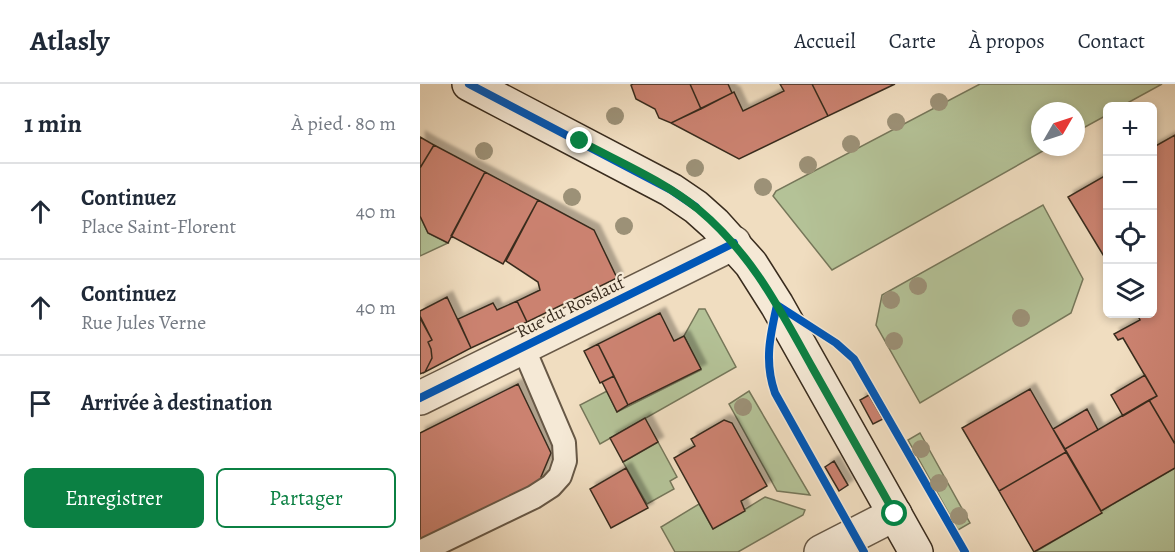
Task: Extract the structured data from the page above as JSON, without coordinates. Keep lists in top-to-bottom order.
{
  "streets": {
    "main road": ["Rue du Rosslauf"]
  },
  "north": "top right",
  "page": {
    "header": "Atlasly",
    "nav": [
      "Accueil",
      "Carte",
      "À propos",
      "Contact"
    ],
    "heading": ["1 min", "À pied · 80 m"],
    "map_buttons": ["+", "−"],
    "list": [
      ["Continuez", "Place Saint-Florent", "40 m"],
      ["Continuez", "Rue Jules Verne", "40 m"],
      "Arrivée à destination"
    ],
    "buttons": ["Enregistrer", "Partager"]
  }
}
